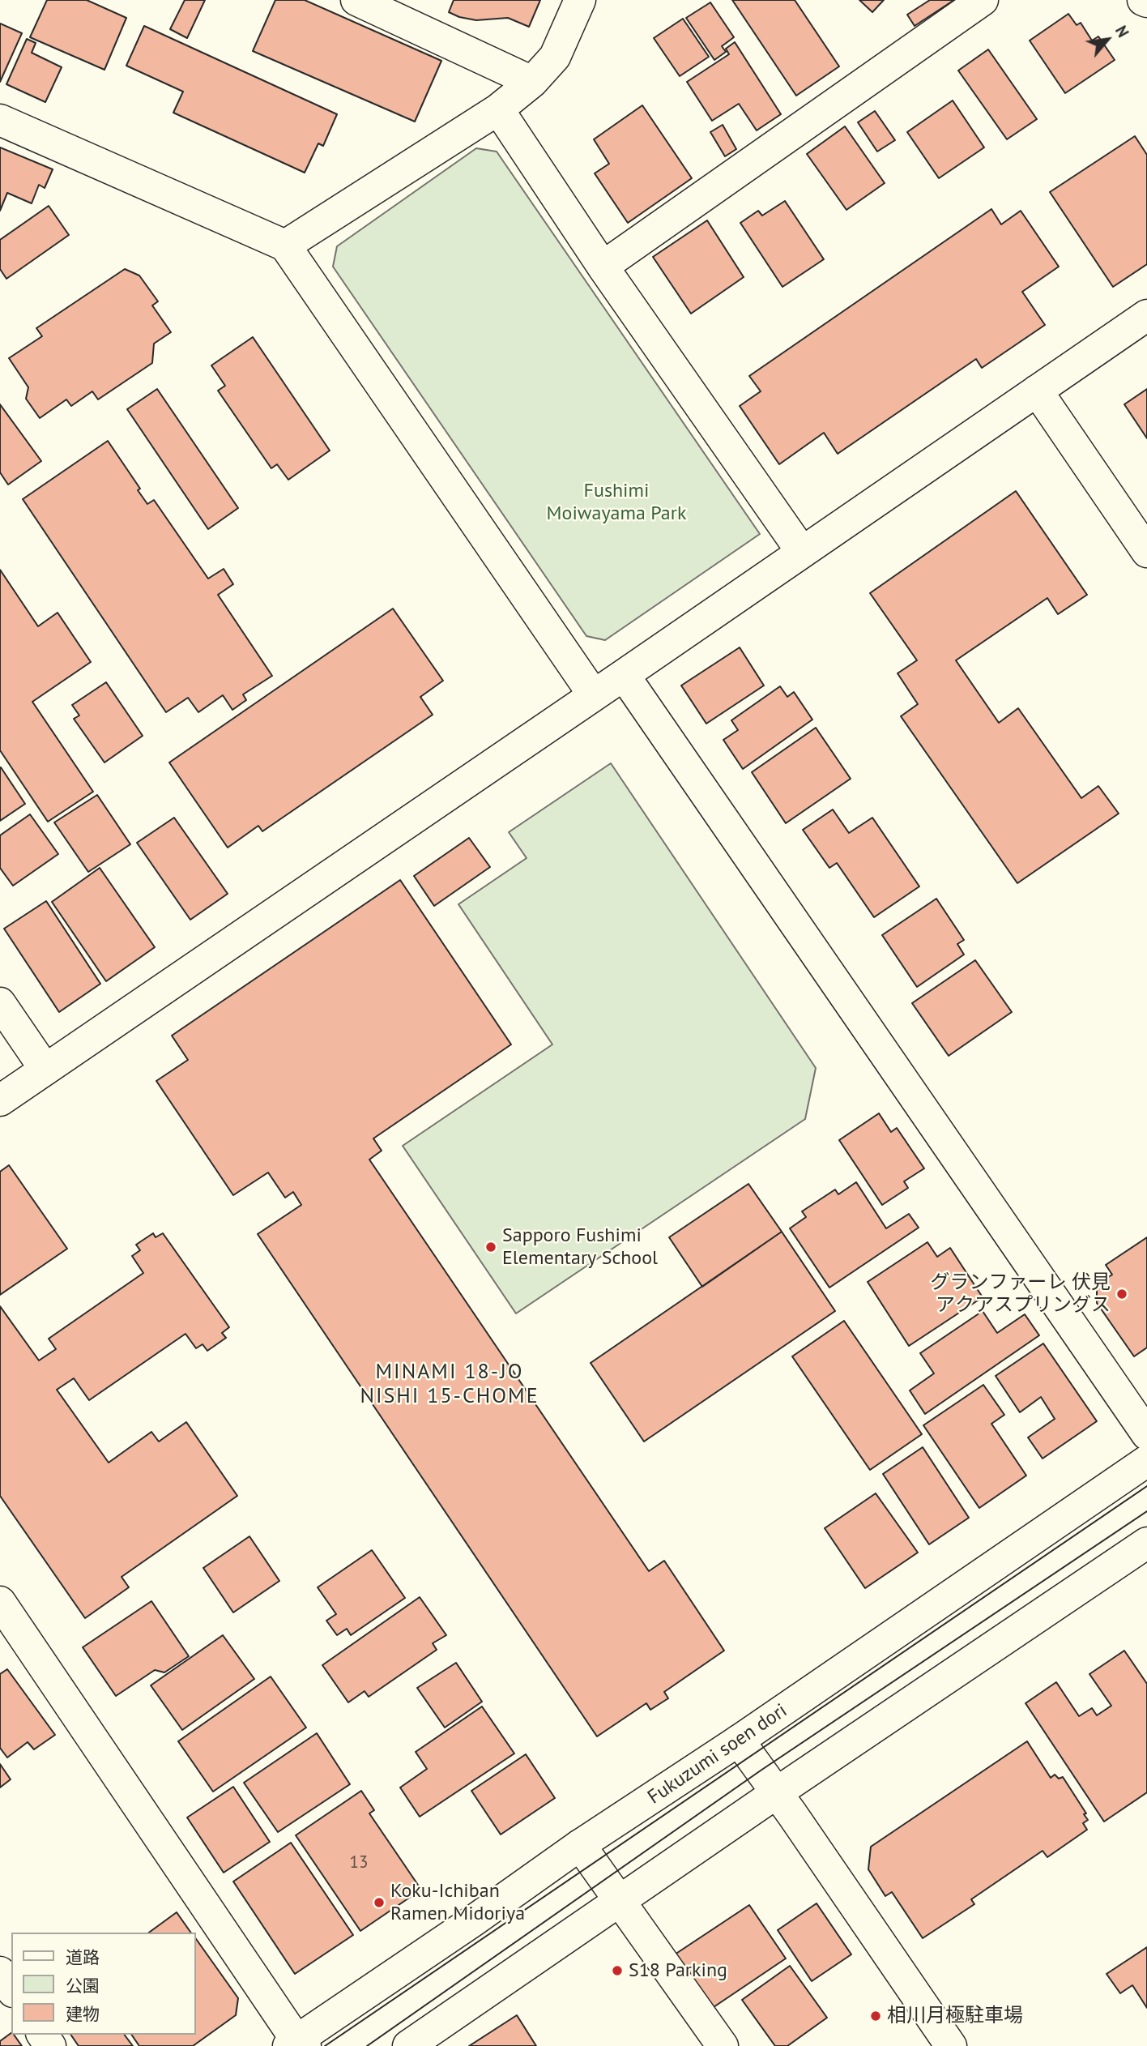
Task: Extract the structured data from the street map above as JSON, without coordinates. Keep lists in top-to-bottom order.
{
  "streets": {
    "street": ["Fukuzumi soen dori"]
  },
  "districts": ["MINAMI 18-JO NISHI 15-CHOME"],
  "parks": ["Fushimi Moiwayama Park"],
  "places": [
    "Sapporo Fushimi Elementary School",
    "グランファーレ 伏見 アクアスプリングス",
    "Koku-Ichiban Ramen Midoriya",
    "S18 Parking",
    "相川月極駐車場"
  ],
  "house_numbers": ["13"],
  "legend": ["道路", "公園", "建物"],
  "north": "top right"
}
